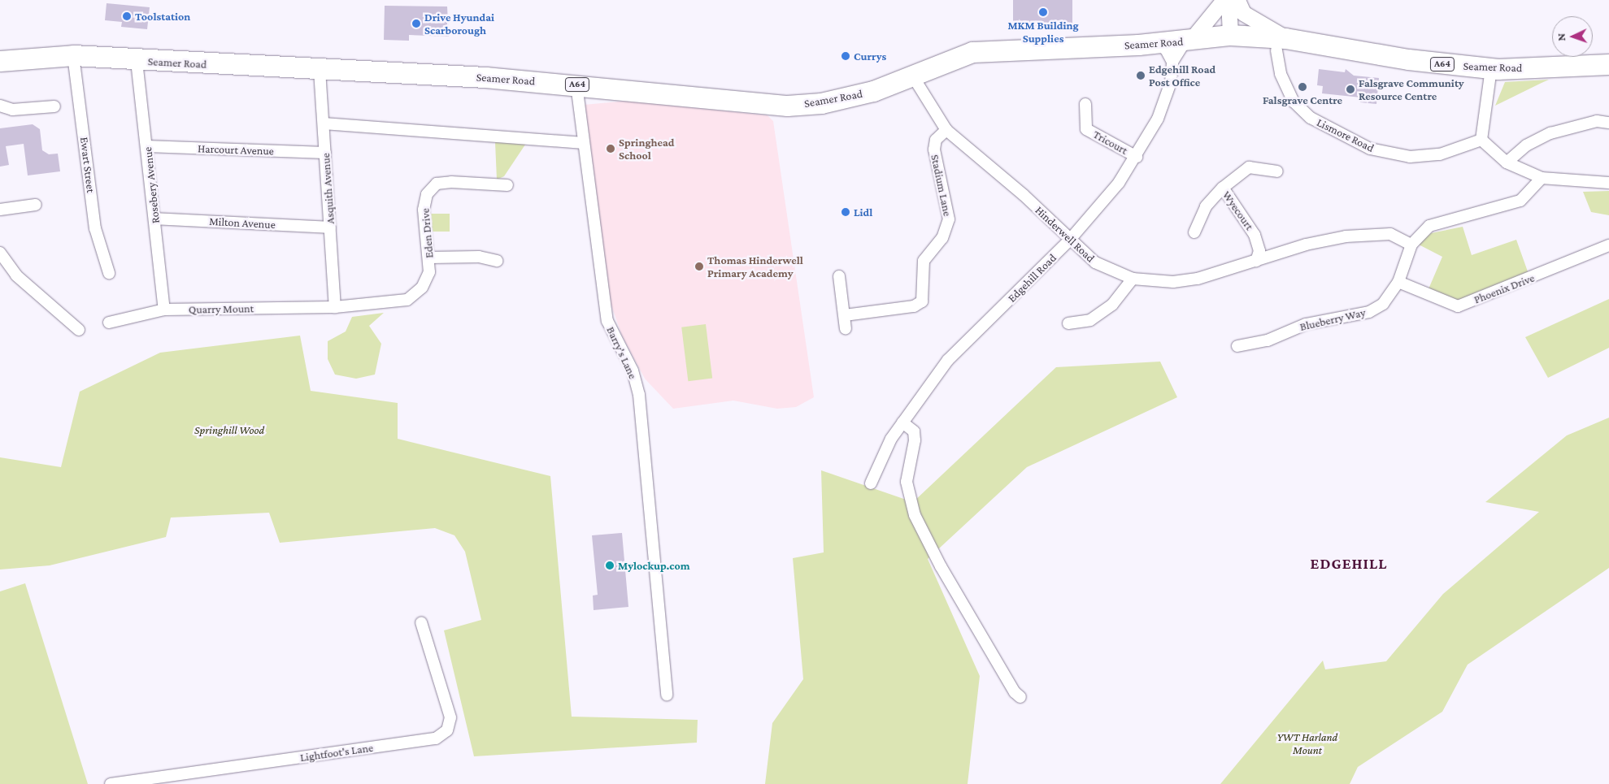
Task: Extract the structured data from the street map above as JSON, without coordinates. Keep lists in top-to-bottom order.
{
  "streets": {
    "highway": ["Seamer Road", "A64"],
    "street": [
      "Lismore Road",
      "Tricourt",
      "Harcourt Avenue",
      "Ewart Street",
      "Rosebery Avenue",
      "Stadium Lane",
      "Asquith Avenue",
      "Wyecourt",
      "Milton Avenue",
      "Eden Drive",
      "Hinderwell Road",
      "Edgehill Road",
      "Phoenix Drive",
      "Quarry Mount",
      "Blueberry Way",
      "Barry's Lane",
      "Lightfoot's Lane"
    ]
  },
  "crossings": [
    ["Seamer Road", "Lismore Road"],
    ["Seamer Road", "Ewart Street"],
    ["Seamer Road", "Rosebery Avenue"],
    ["Seamer Road", "Asquith Avenue"],
    ["Seamer Road", "Hinderwell Road"],
    ["Seamer Road", "Edgehill Road"],
    ["Seamer Road", "Barry's Lane"],
    ["Tricourt", "Edgehill Road"],
    ["Harcourt Avenue", "Rosebery Avenue"],
    ["Harcourt Avenue", "Asquith Avenue"],
    ["Rosebery Avenue", "Milton Avenue"],
    ["Rosebery Avenue", "Quarry Mount"],
    ["Stadium Lane", "Hinderwell Road"],
    ["Asquith Avenue", "Milton Avenue"],
    ["Asquith Avenue", "Eden Drive"],
    ["Asquith Avenue", "Quarry Mount"],
    ["Wyecourt", "Hinderwell Road"],
    ["Eden Drive", "Quarry Mount"],
    ["Hinderwell Road", "Edgehill Road"],
    ["Hinderwell Road", "Blueberry Way"],
    ["Phoenix Drive", "Blueberry Way"]
  ],
  "districts": ["EDGEHILL"],
  "parks": ["Springhill Wood", "YWT Harland Mount"],
  "places": [
    "MKM Building Supplies",
    "Toolstation",
    "Drive Hyundai Scarborough",
    "Currys",
    "Edgehill Road Post Office",
    "Falsgrave Centre",
    "Falsgrave Community Resource Centre",
    "Springhead School",
    "Lidl",
    "Thomas Hinderwell Primary Academy",
    "Mylockup.com"
  ],
  "north": "left"
}
